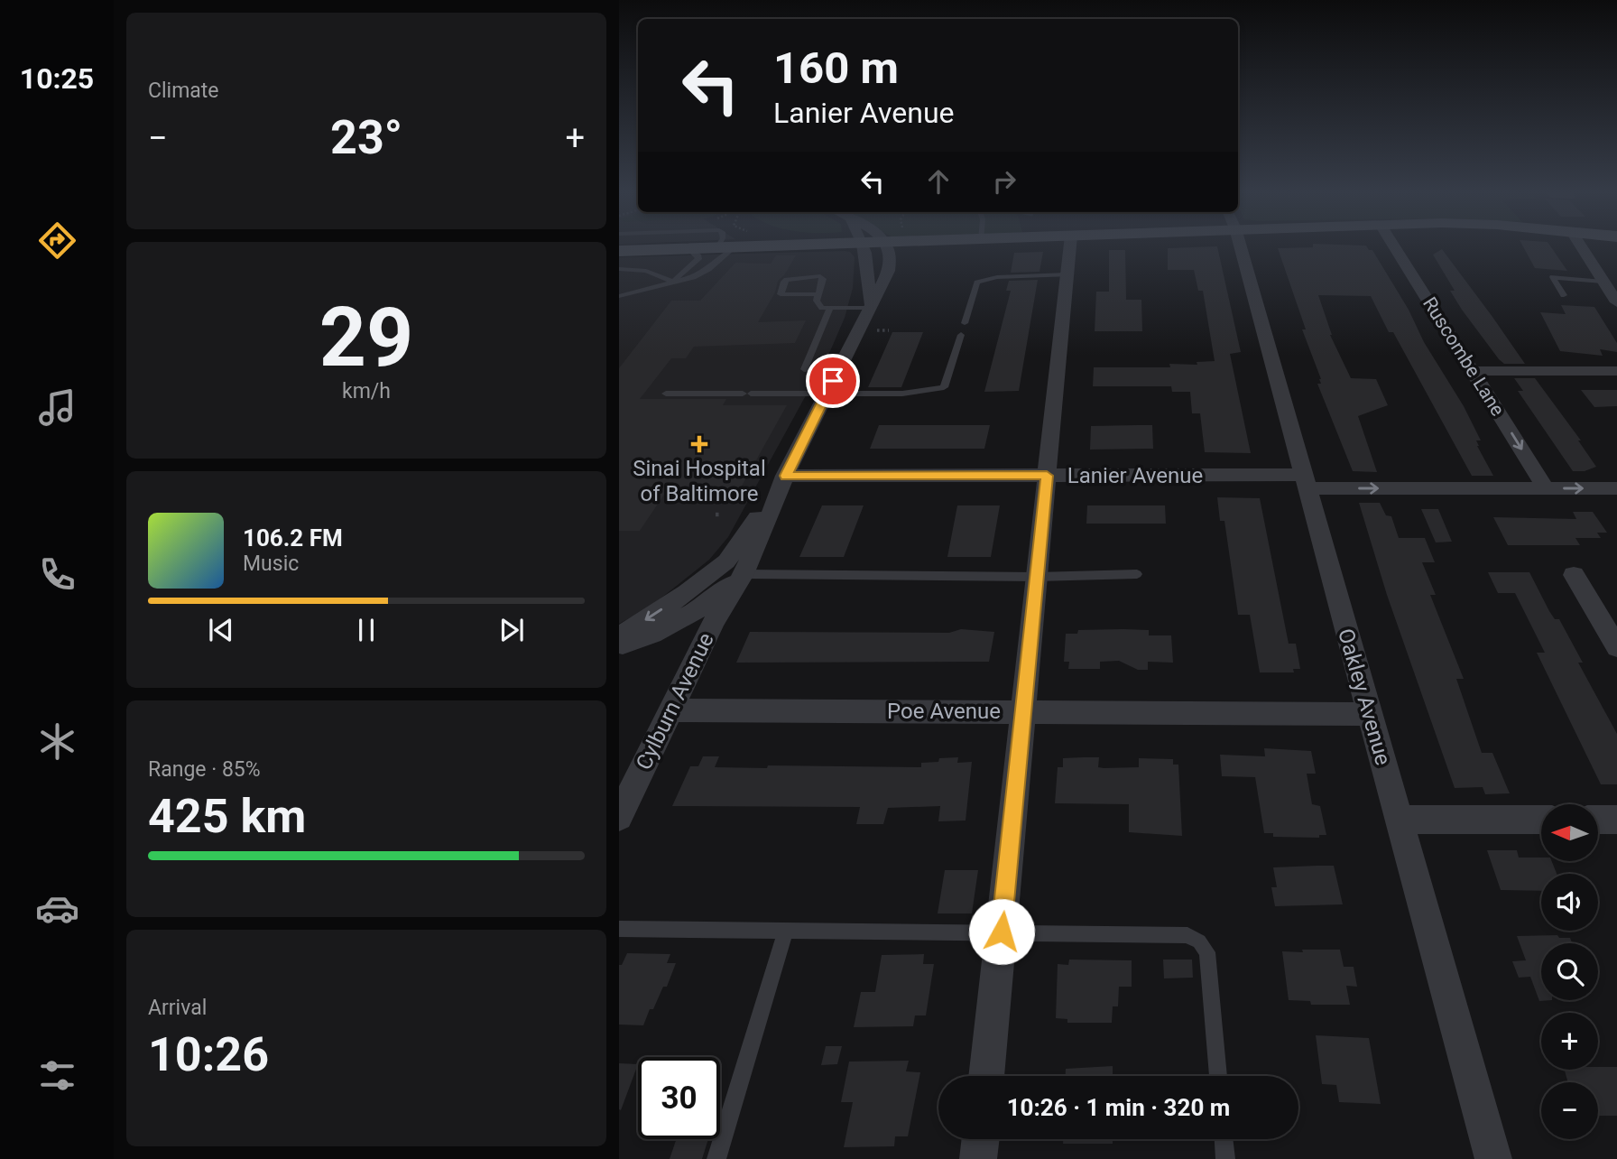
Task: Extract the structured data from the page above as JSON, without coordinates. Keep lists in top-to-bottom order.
{
  "streets": {
    "street": [
      "Ruscombe Lane",
      "Lanier Avenue",
      "Oakley Avenue",
      "Cylburn Avenue",
      "Poe Avenue"
    ]
  },
  "crossings": [
    ["Ruscombe Lane", "Lanier Avenue"],
    ["Lanier Avenue", "Oakley Avenue"],
    ["Lanier Avenue", "Cylburn Avenue"],
    ["Oakley Avenue", "Poe Avenue"],
    ["Cylburn Avenue", "Poe Avenue"]
  ],
  "one_way": ["Ruscombe Lane"],
  "places": {
    "health": ["Sinai Hospital of Baltimore"]
  },
  "north": "left",
  "page": {
    "tabs": "10:25",
    "tile": [
      "Climate",
      ["29", "km/h"],
      ["Range · 85%", "425 km"],
      ["Arrival", "10:26"]
    ],
    "turn": ["160 m", "Lanier Avenue"],
    "heat": ["−", "23°", "+"],
    "song": ["106.2 FM", "Music"],
    "map_buttons": ["+", "−"],
    "limit": "30",
    "trip": "10:26 · 1 min · 320 m"
  }
}
